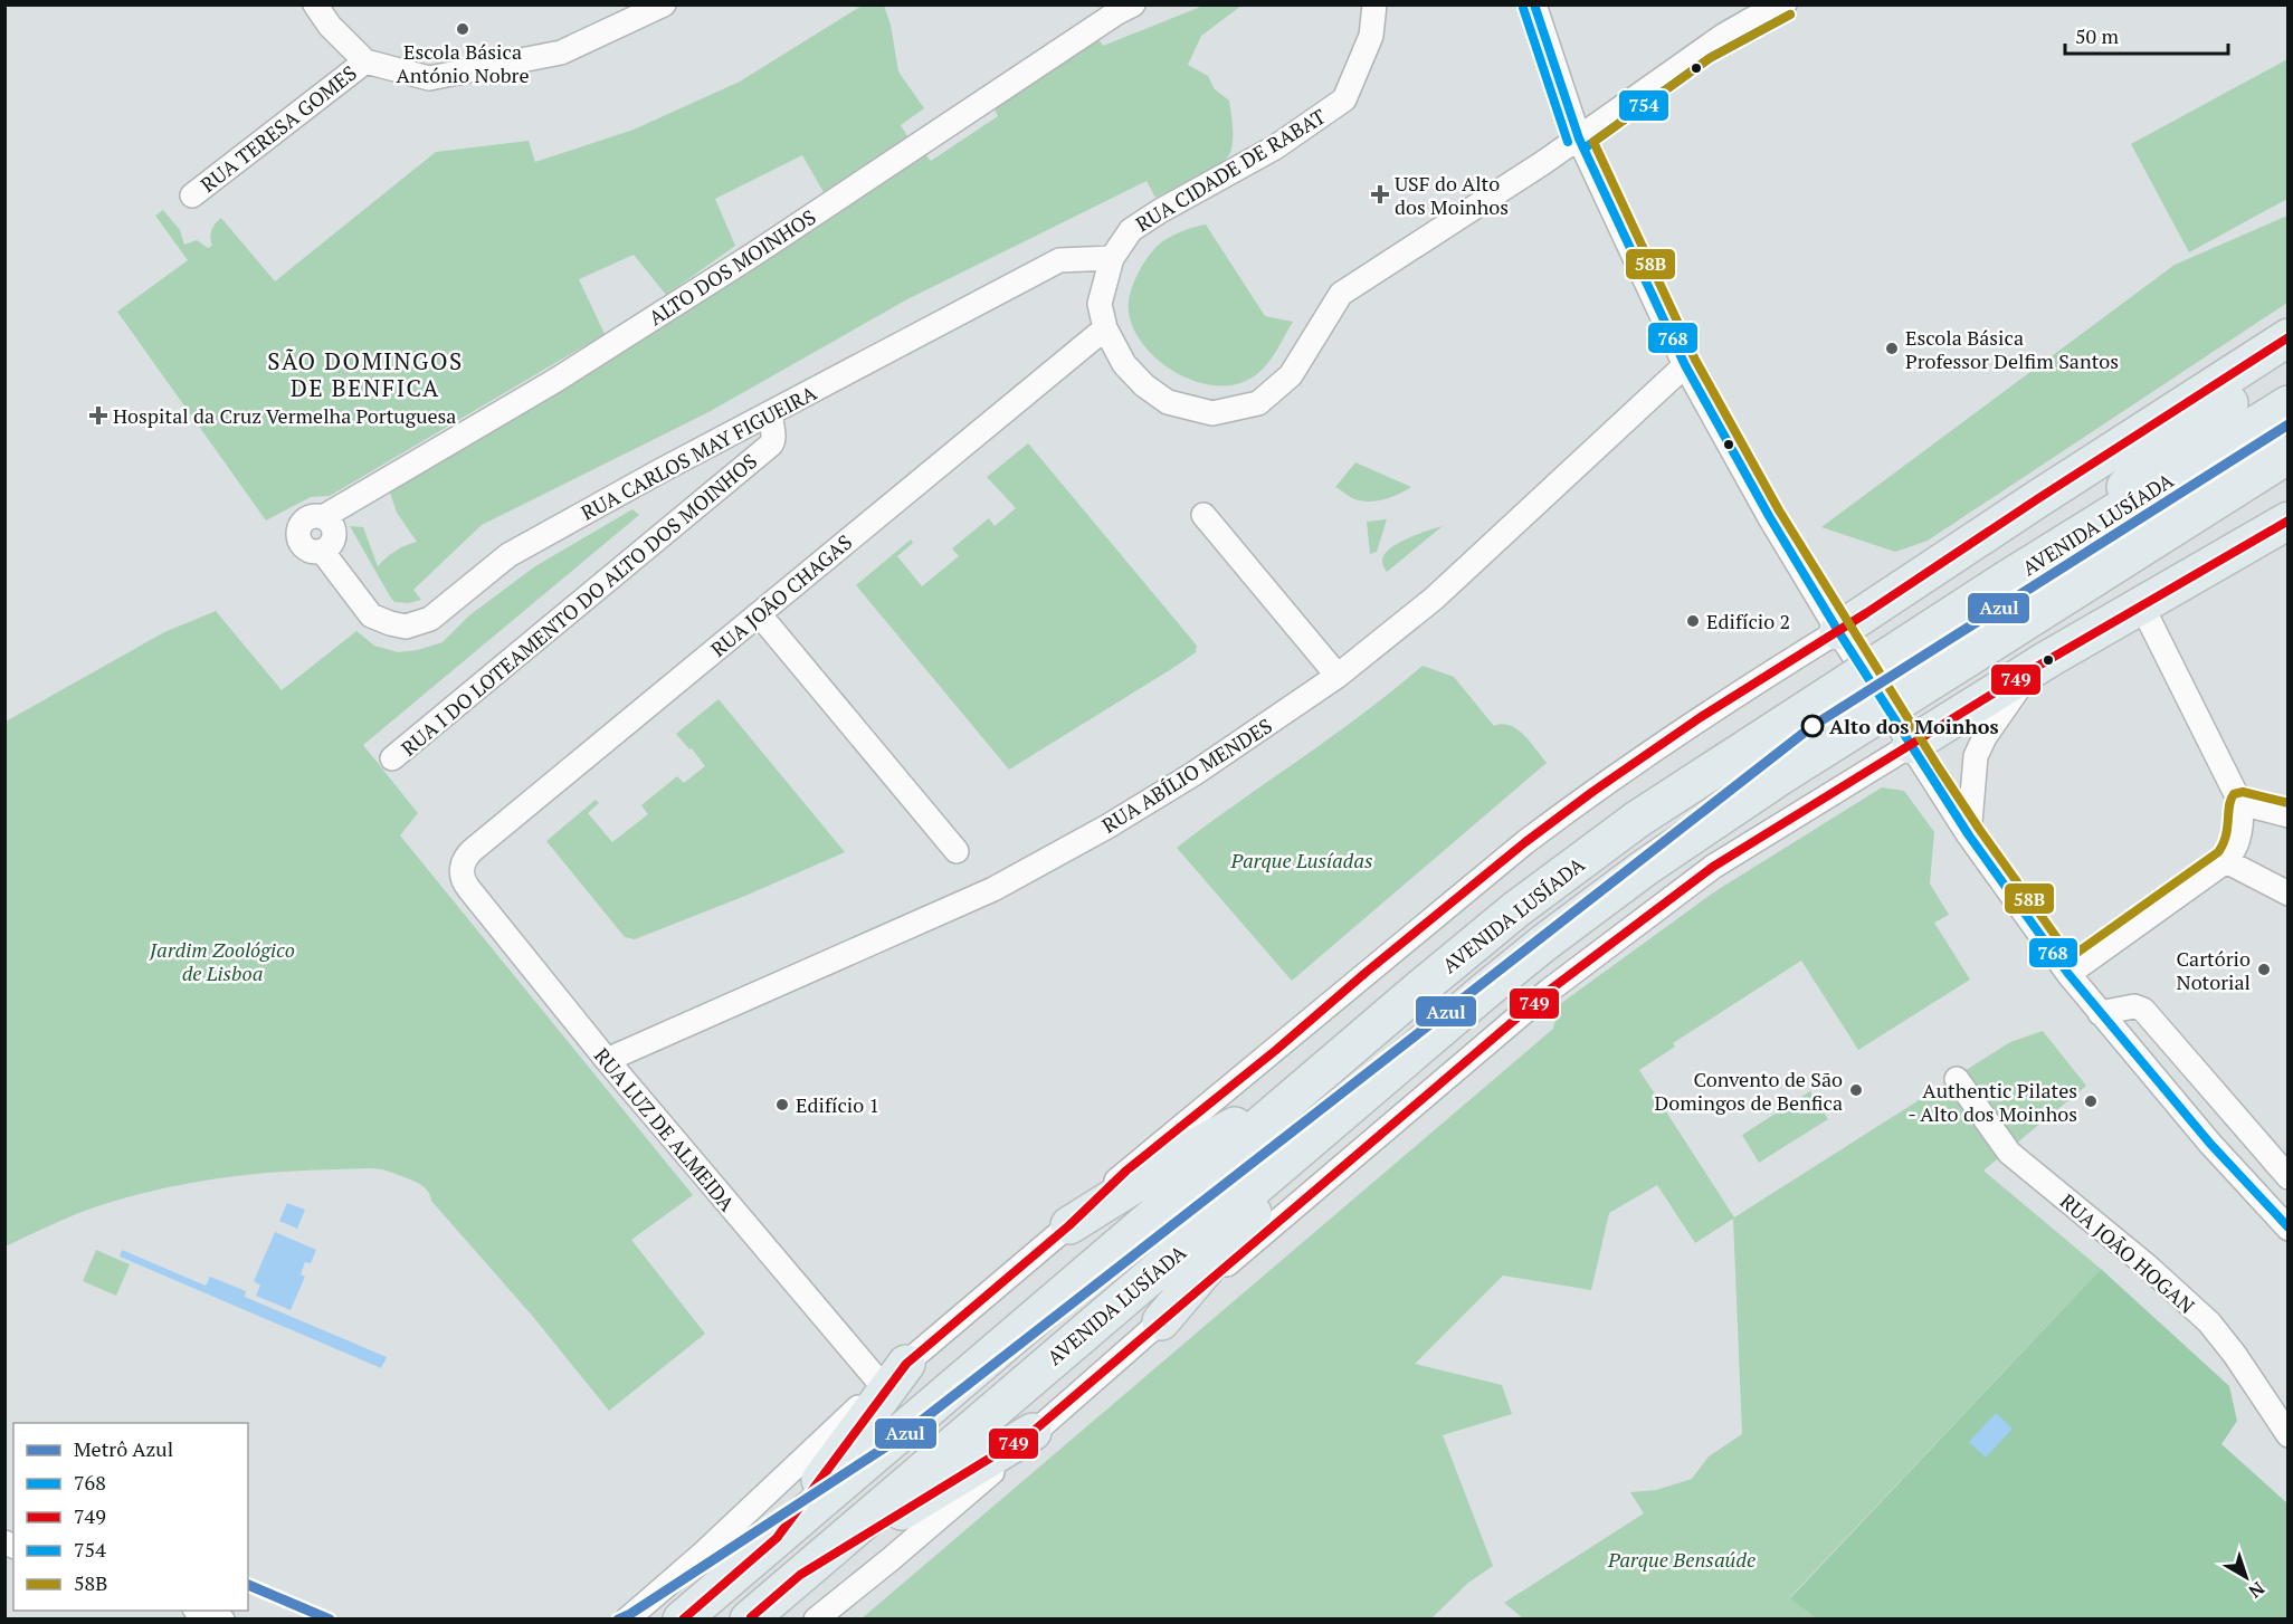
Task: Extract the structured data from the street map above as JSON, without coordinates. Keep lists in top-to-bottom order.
{
  "streets": {
    "main road": ["AVENIDA LUSÍADA"],
    "street": [
      "RUA TERESA GOMES",
      "RUA CIDADE DE RABAT",
      "ALTO DOS MOINHOS",
      "RUA CARLOS MAY FIGUEIRA",
      "RUA JOÃO CHAGAS",
      "RUA I DO LOTEAMENTO DO ALTO DOS MOINHOS",
      "RUA ABÍLIO MENDES",
      "RUA LUZ DE ALMEIDA",
      "RUA JOÃO HOGAN"
    ]
  },
  "crossings": [
    ["RUA CIDADE DE RABAT", "RUA CARLOS MAY FIGUEIRA"],
    ["RUA CIDADE DE RABAT", "RUA JOÃO CHAGAS"],
    ["ALTO DOS MOINHOS", "RUA CARLOS MAY FIGUEIRA"],
    ["RUA CARLOS MAY FIGUEIRA", "RUA I DO LOTEAMENTO DO ALTO DOS MOINHOS"],
    ["RUA JOÃO CHAGAS", "RUA LUZ DE ALMEIDA"],
    ["RUA ABÍLIO MENDES", "RUA LUZ DE ALMEIDA"]
  ],
  "districts": ["SÃO DOMINGOS DE BENFICA"],
  "parks": ["Parque Lusíadas", "Jardim Zoológico de Lisboa", "Parque Bensaúde"],
  "places": {
    "other": [
      "Escola Básica António Nobre",
      "Escola Básica Professor Delfim Santos",
      "Edifício 2",
      "Alto dos Moinhos",
      "Cartório Notorial",
      "Convento de São Domingos de Benfica",
      "Authentic Pilates - Alto dos Moinhos",
      "Edifício 1"
    ],
    "health": ["USF do Alto dos Moinhos", "Hospital da Cruz Vermelha Portuguesa"]
  },
  "lines": [
    "transit line 768",
    "transit line 754",
    "transit line 58B",
    "transit line 749",
    "metro line Azul"
  ],
  "legend": [
    "Metrô Azul",
    "768",
    "749",
    "754",
    "58B"
  ],
  "scale_bar": "50 m",
  "north": "bottom right"
}
